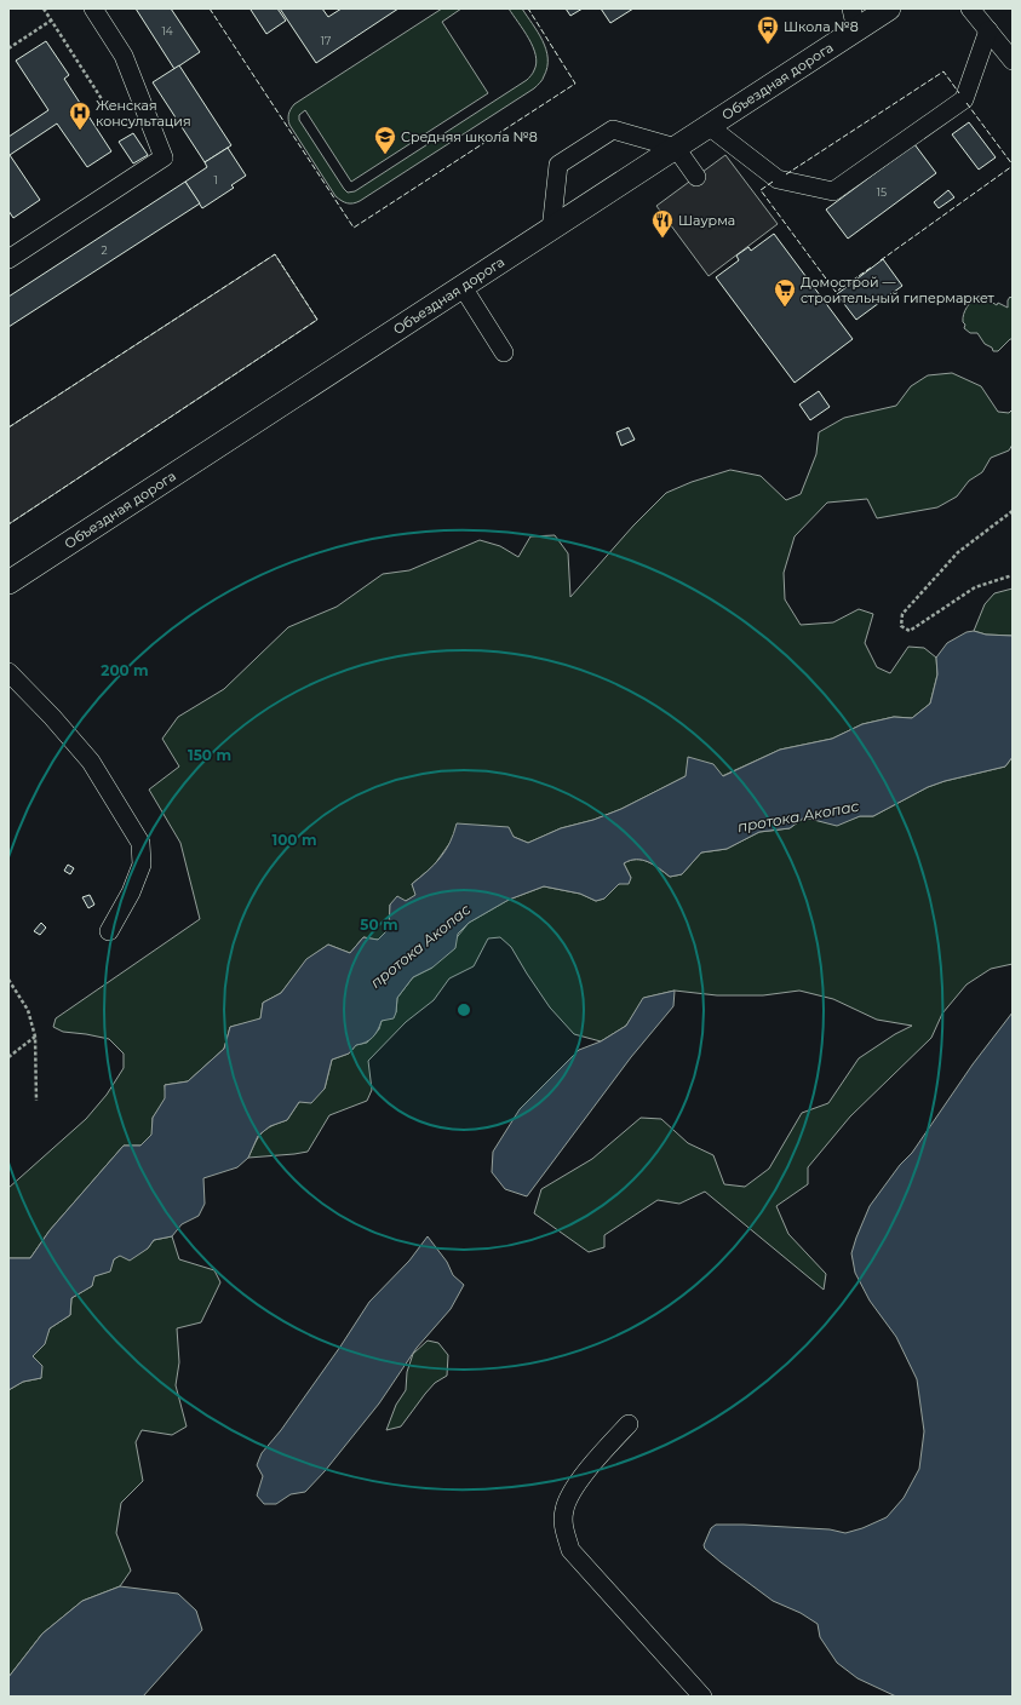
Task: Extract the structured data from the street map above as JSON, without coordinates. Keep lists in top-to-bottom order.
{
  "streets": {
    "main road": ["Объездная дорога"]
  },
  "water": ["протока Акопас"],
  "places": {
    "bus stop": ["Школа №8"],
    "hospital": ["Женская консультация"],
    "school or university": ["Средняя школа №8"],
    "restaurant": ["Шаурма"],
    "supermarket": ["Домострой — строительный гипермаркет"]
  },
  "house_numbers": [
    "14",
    "17",
    "1",
    "15",
    "2"
  ],
  "rings": [
    "200 m",
    "150 m",
    "100 m",
    "50 m"
  ]
}
